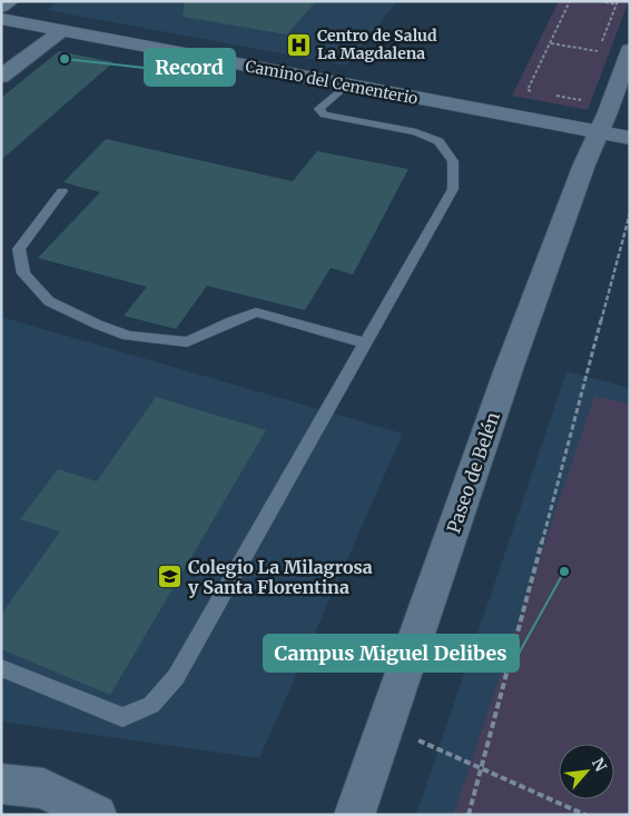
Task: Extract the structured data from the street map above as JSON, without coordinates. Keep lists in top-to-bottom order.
{
  "streets": {
    "main road": ["Camino del Cementerio"],
    "street": ["Paseo de Belén"]
  },
  "crossings": [
    ["Camino del Cementerio", "Paseo de Belén"]
  ],
  "places": {
    "hospital": ["Centro de Salud La Magdalena"],
    "other": ["Record", "Campus Miguel Delibes"],
    "school or university": ["Colegio La Milagrosa y Santa Florentina"]
  },
  "north": "top right"
}
